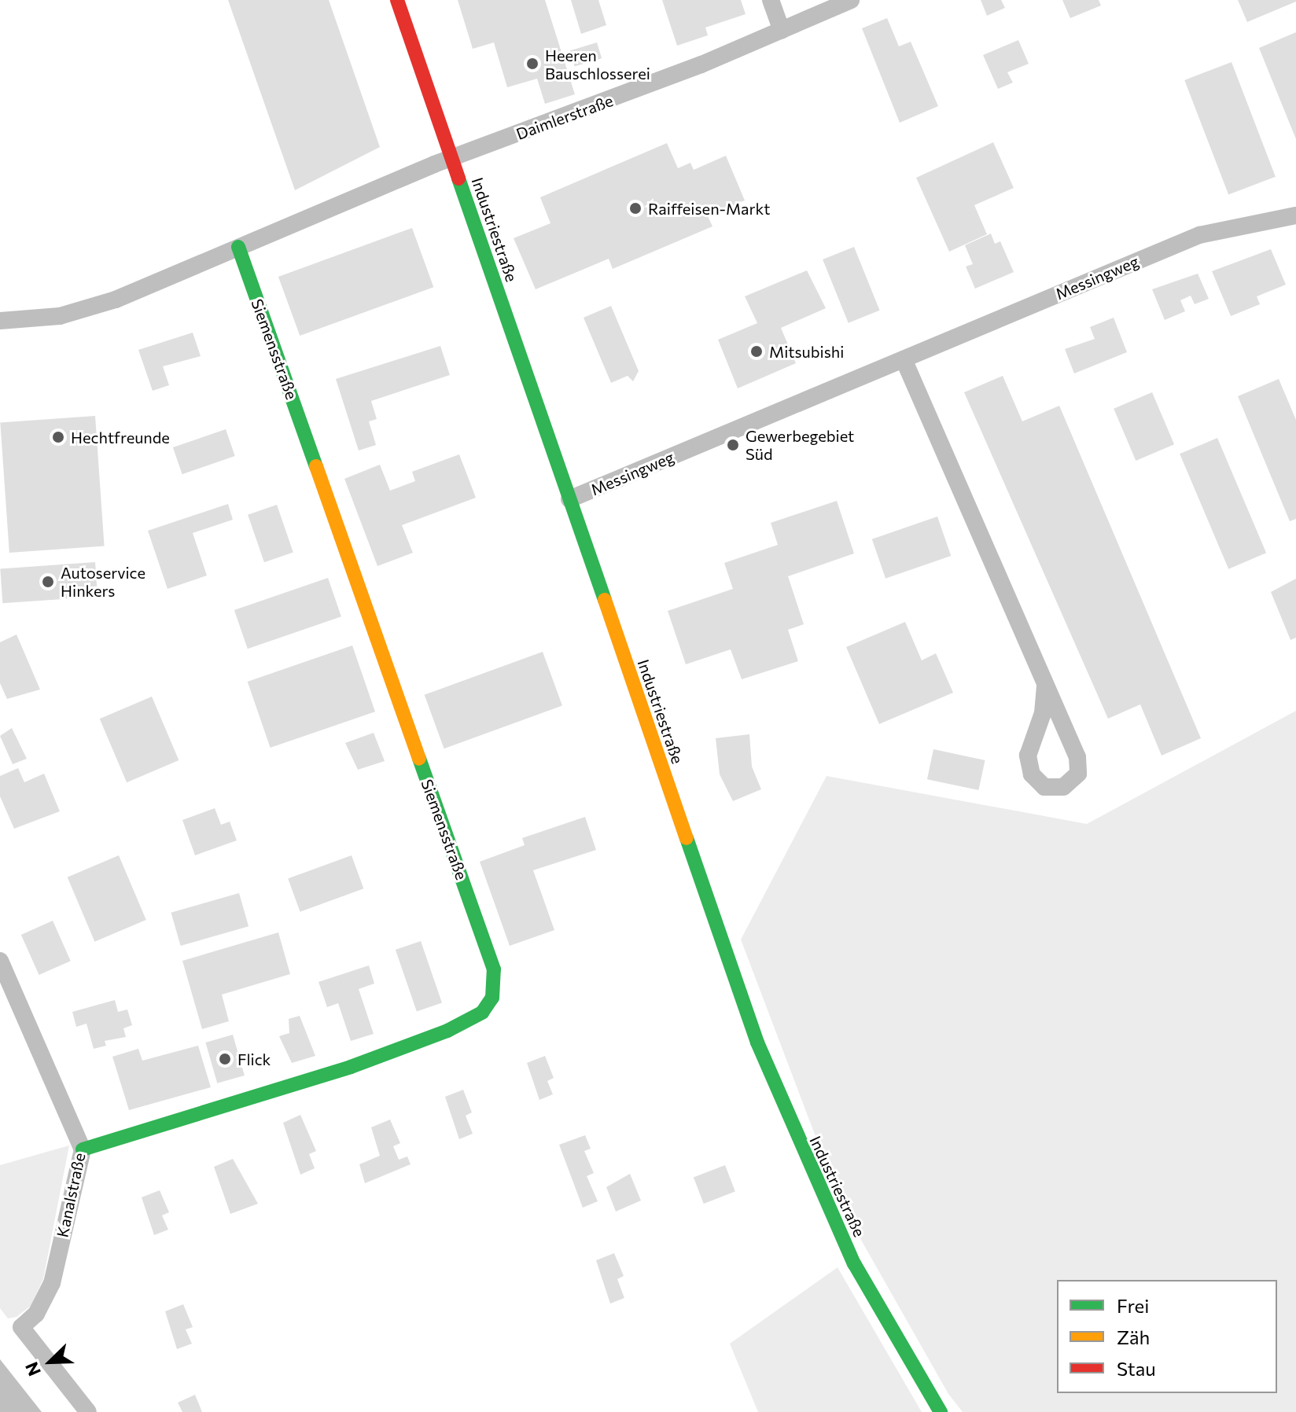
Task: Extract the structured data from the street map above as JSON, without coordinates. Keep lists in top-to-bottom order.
{
  "streets": {
    "street": [
      "Daimlerstraße",
      "Industriestraße",
      "Messingweg",
      "Siemensstraße",
      "Kanalstraße"
    ]
  },
  "crossings": [
    ["Daimlerstraße", "Industriestraße"],
    ["Industriestraße", "Messingweg"],
    ["Siemensstraße", "Kanalstraße"]
  ],
  "places": [
    "Heeren Bauschlosserei",
    "Raiffeisen-Markt",
    "Mitsubishi",
    "Hechtfreunde",
    "Gewerbegebiet Süd",
    "Autoservice Hinkers",
    "Flick"
  ],
  "legend": ["Frei", "Zäh", "Stau"],
  "north": "bottom left"
}
